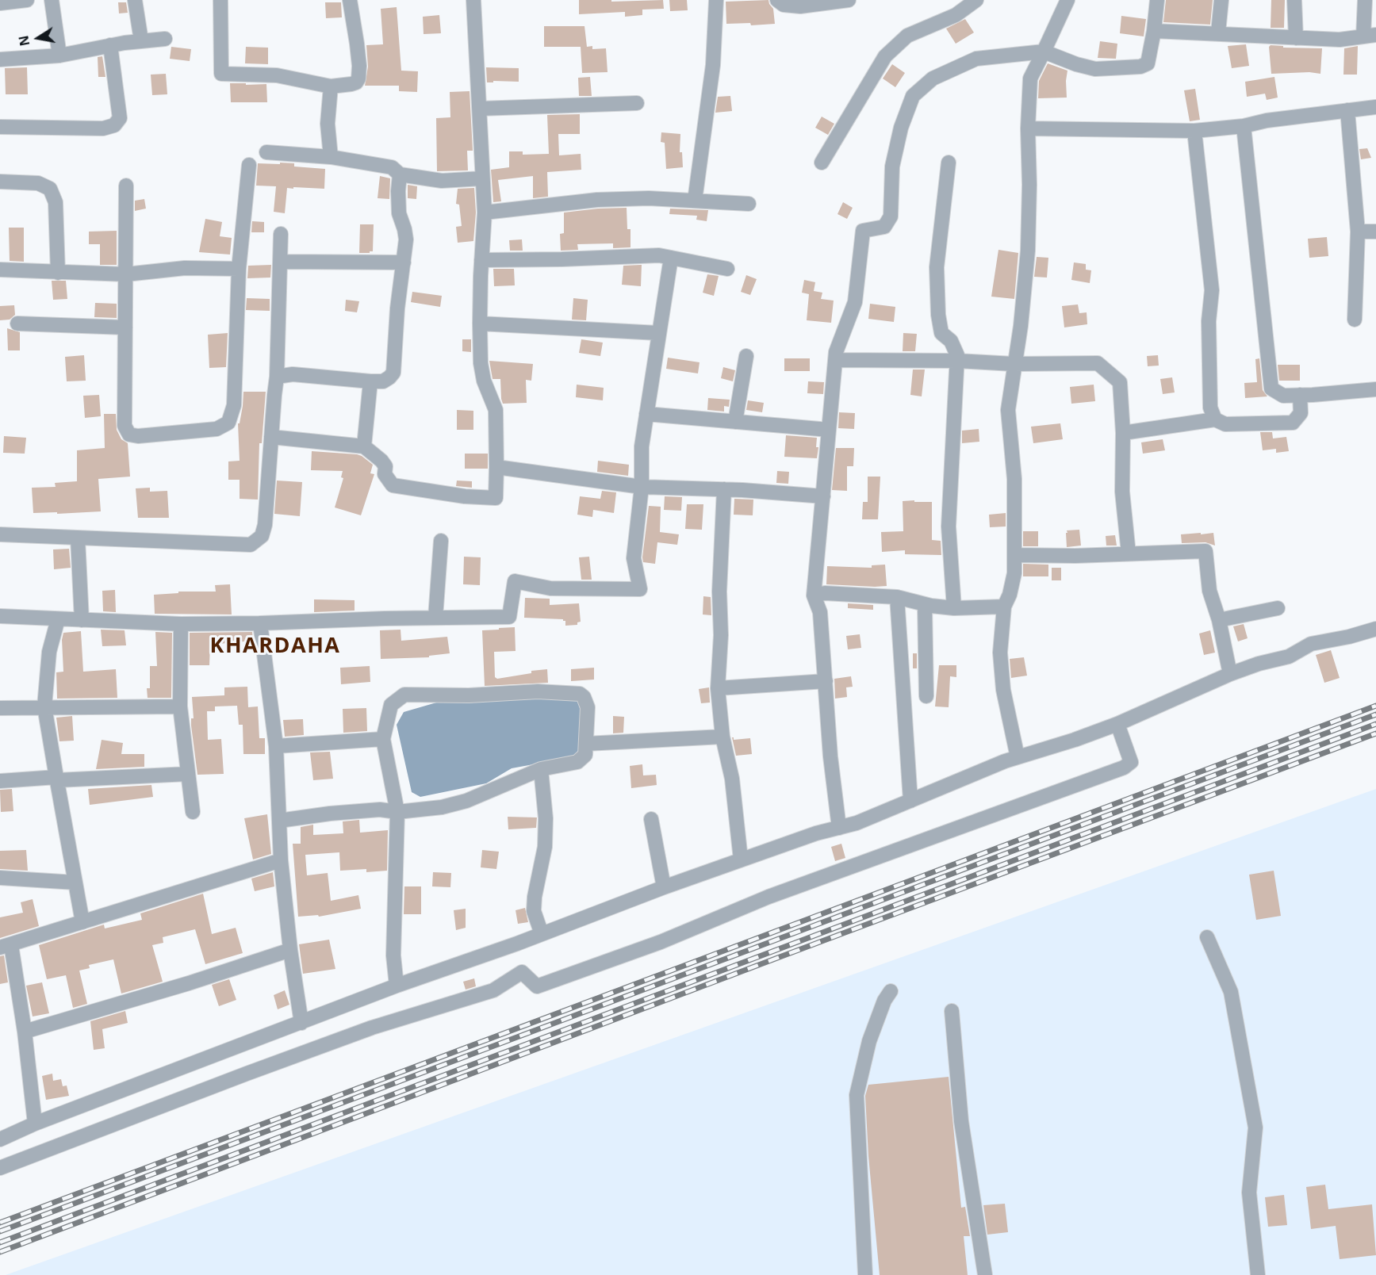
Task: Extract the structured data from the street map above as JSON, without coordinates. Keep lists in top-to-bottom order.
{
  "districts": ["KHARDAHA"],
  "north": "left"
}
